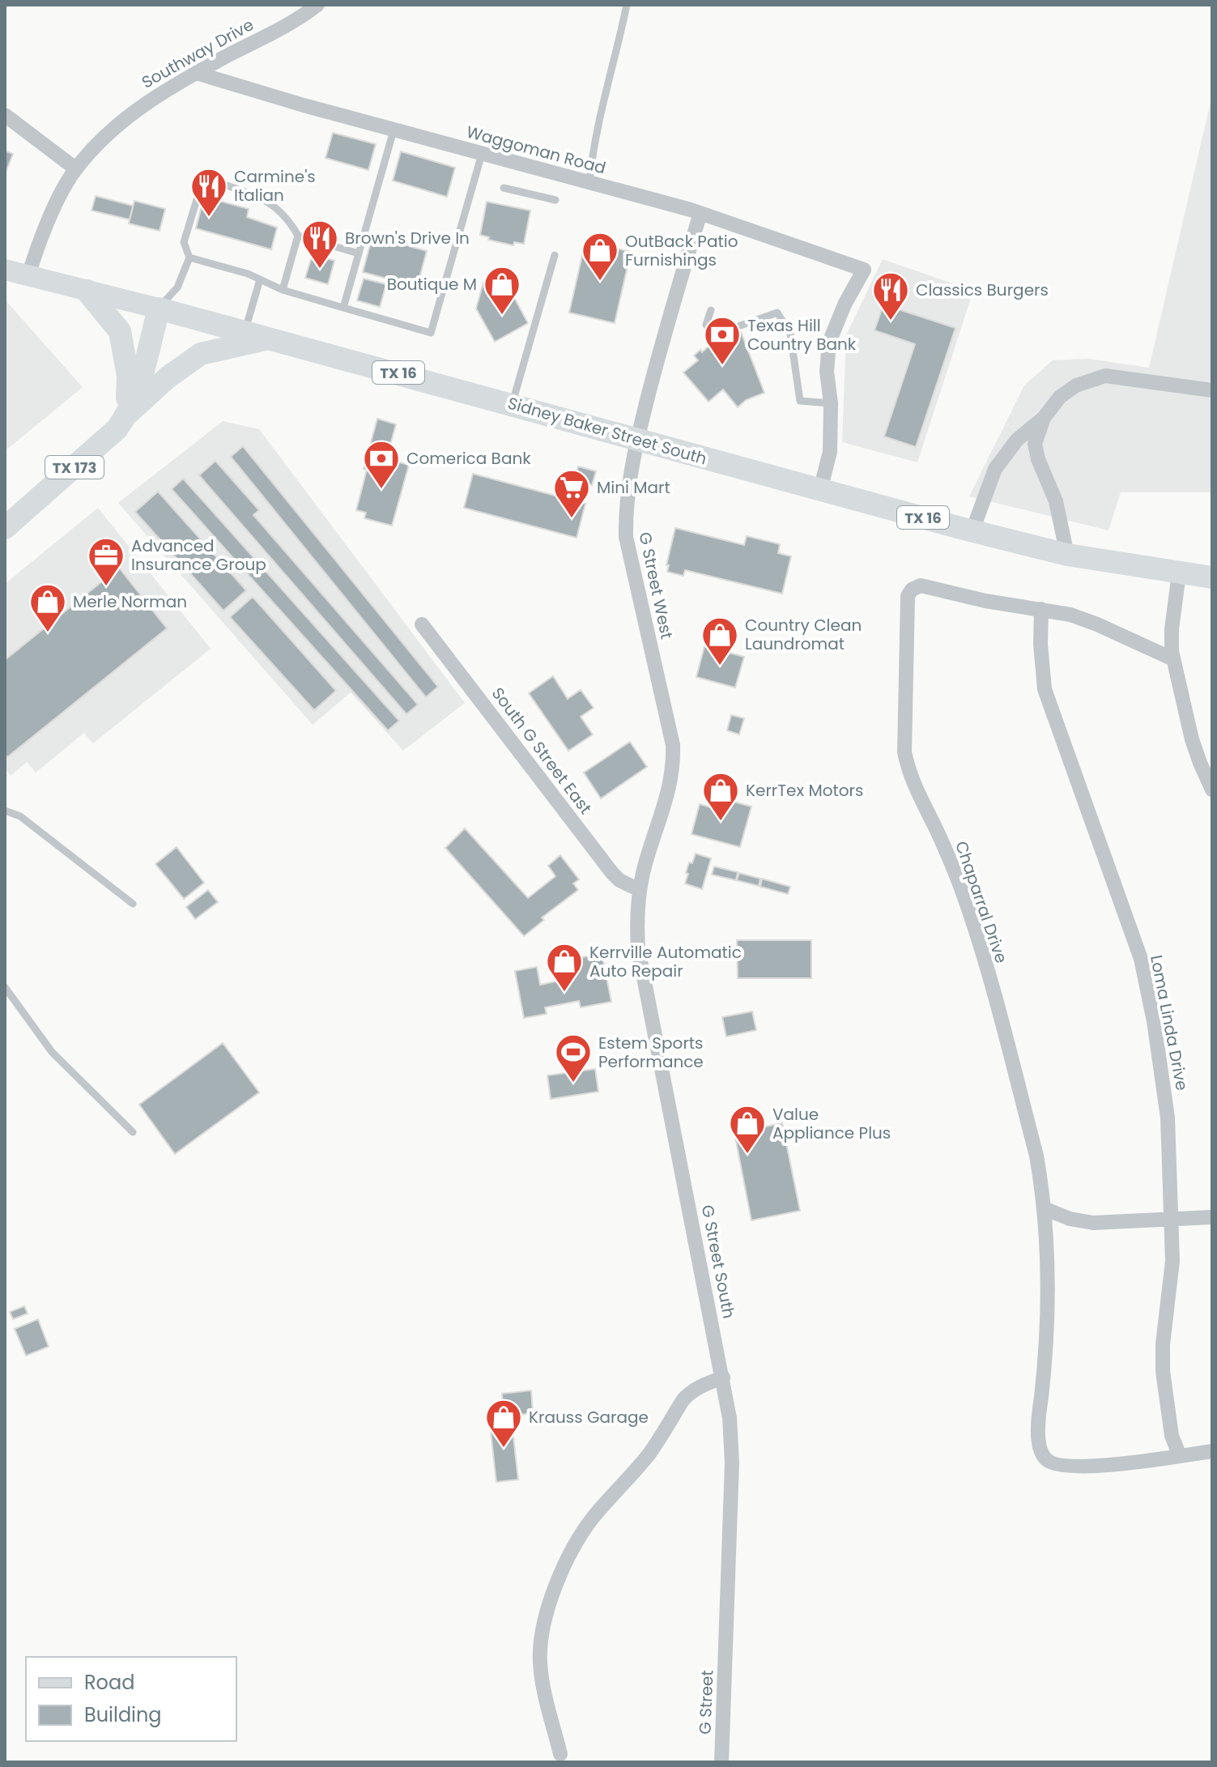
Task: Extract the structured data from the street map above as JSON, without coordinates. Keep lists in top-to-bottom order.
{
  "streets": {
    "main road": ["TX 16", "Sidney Baker Street South", "TX 173"],
    "street": [
      "Southway Drive",
      "Waggoman Road",
      "G Street West",
      "South G Street East",
      "Chaparral Drive",
      "Loma Linda Drive",
      "G Street South",
      "G Street"
    ]
  },
  "crossings": [
    ["Southway Drive", "Waggoman Road"],
    ["Waggoman Road", "G Street West"],
    ["Sidney Baker Street South", "G Street West"],
    ["G Street West", "South G Street East"],
    ["G Street West", "G Street South"],
    ["South G Street East", "G Street South"],
    ["Chaparral Drive", "Loma Linda Drive"],
    ["G Street South", "G Street"]
  ],
  "places": {
    "restaurant": ["Carmine's Italian", "Brown's Drive In", "Classics Burgers"],
    "shop": [
      "OutBack Patio Furnishings",
      "Boutique M",
      "Merle Norman",
      "Country Clean Laundromat",
      "KerrTex Motors",
      "Kerrville Automatic Auto Repair",
      "Value Appliance Plus",
      "Krauss Garage"
    ],
    "bank": ["Texas Hill Country Bank", "Comerica Bank"],
    "supermarket": ["Mini Mart"],
    "office": ["Advanced Insurance Group"],
    "sports": ["Estem Sports Performance"]
  },
  "legend": ["Road", "Building"]
}
